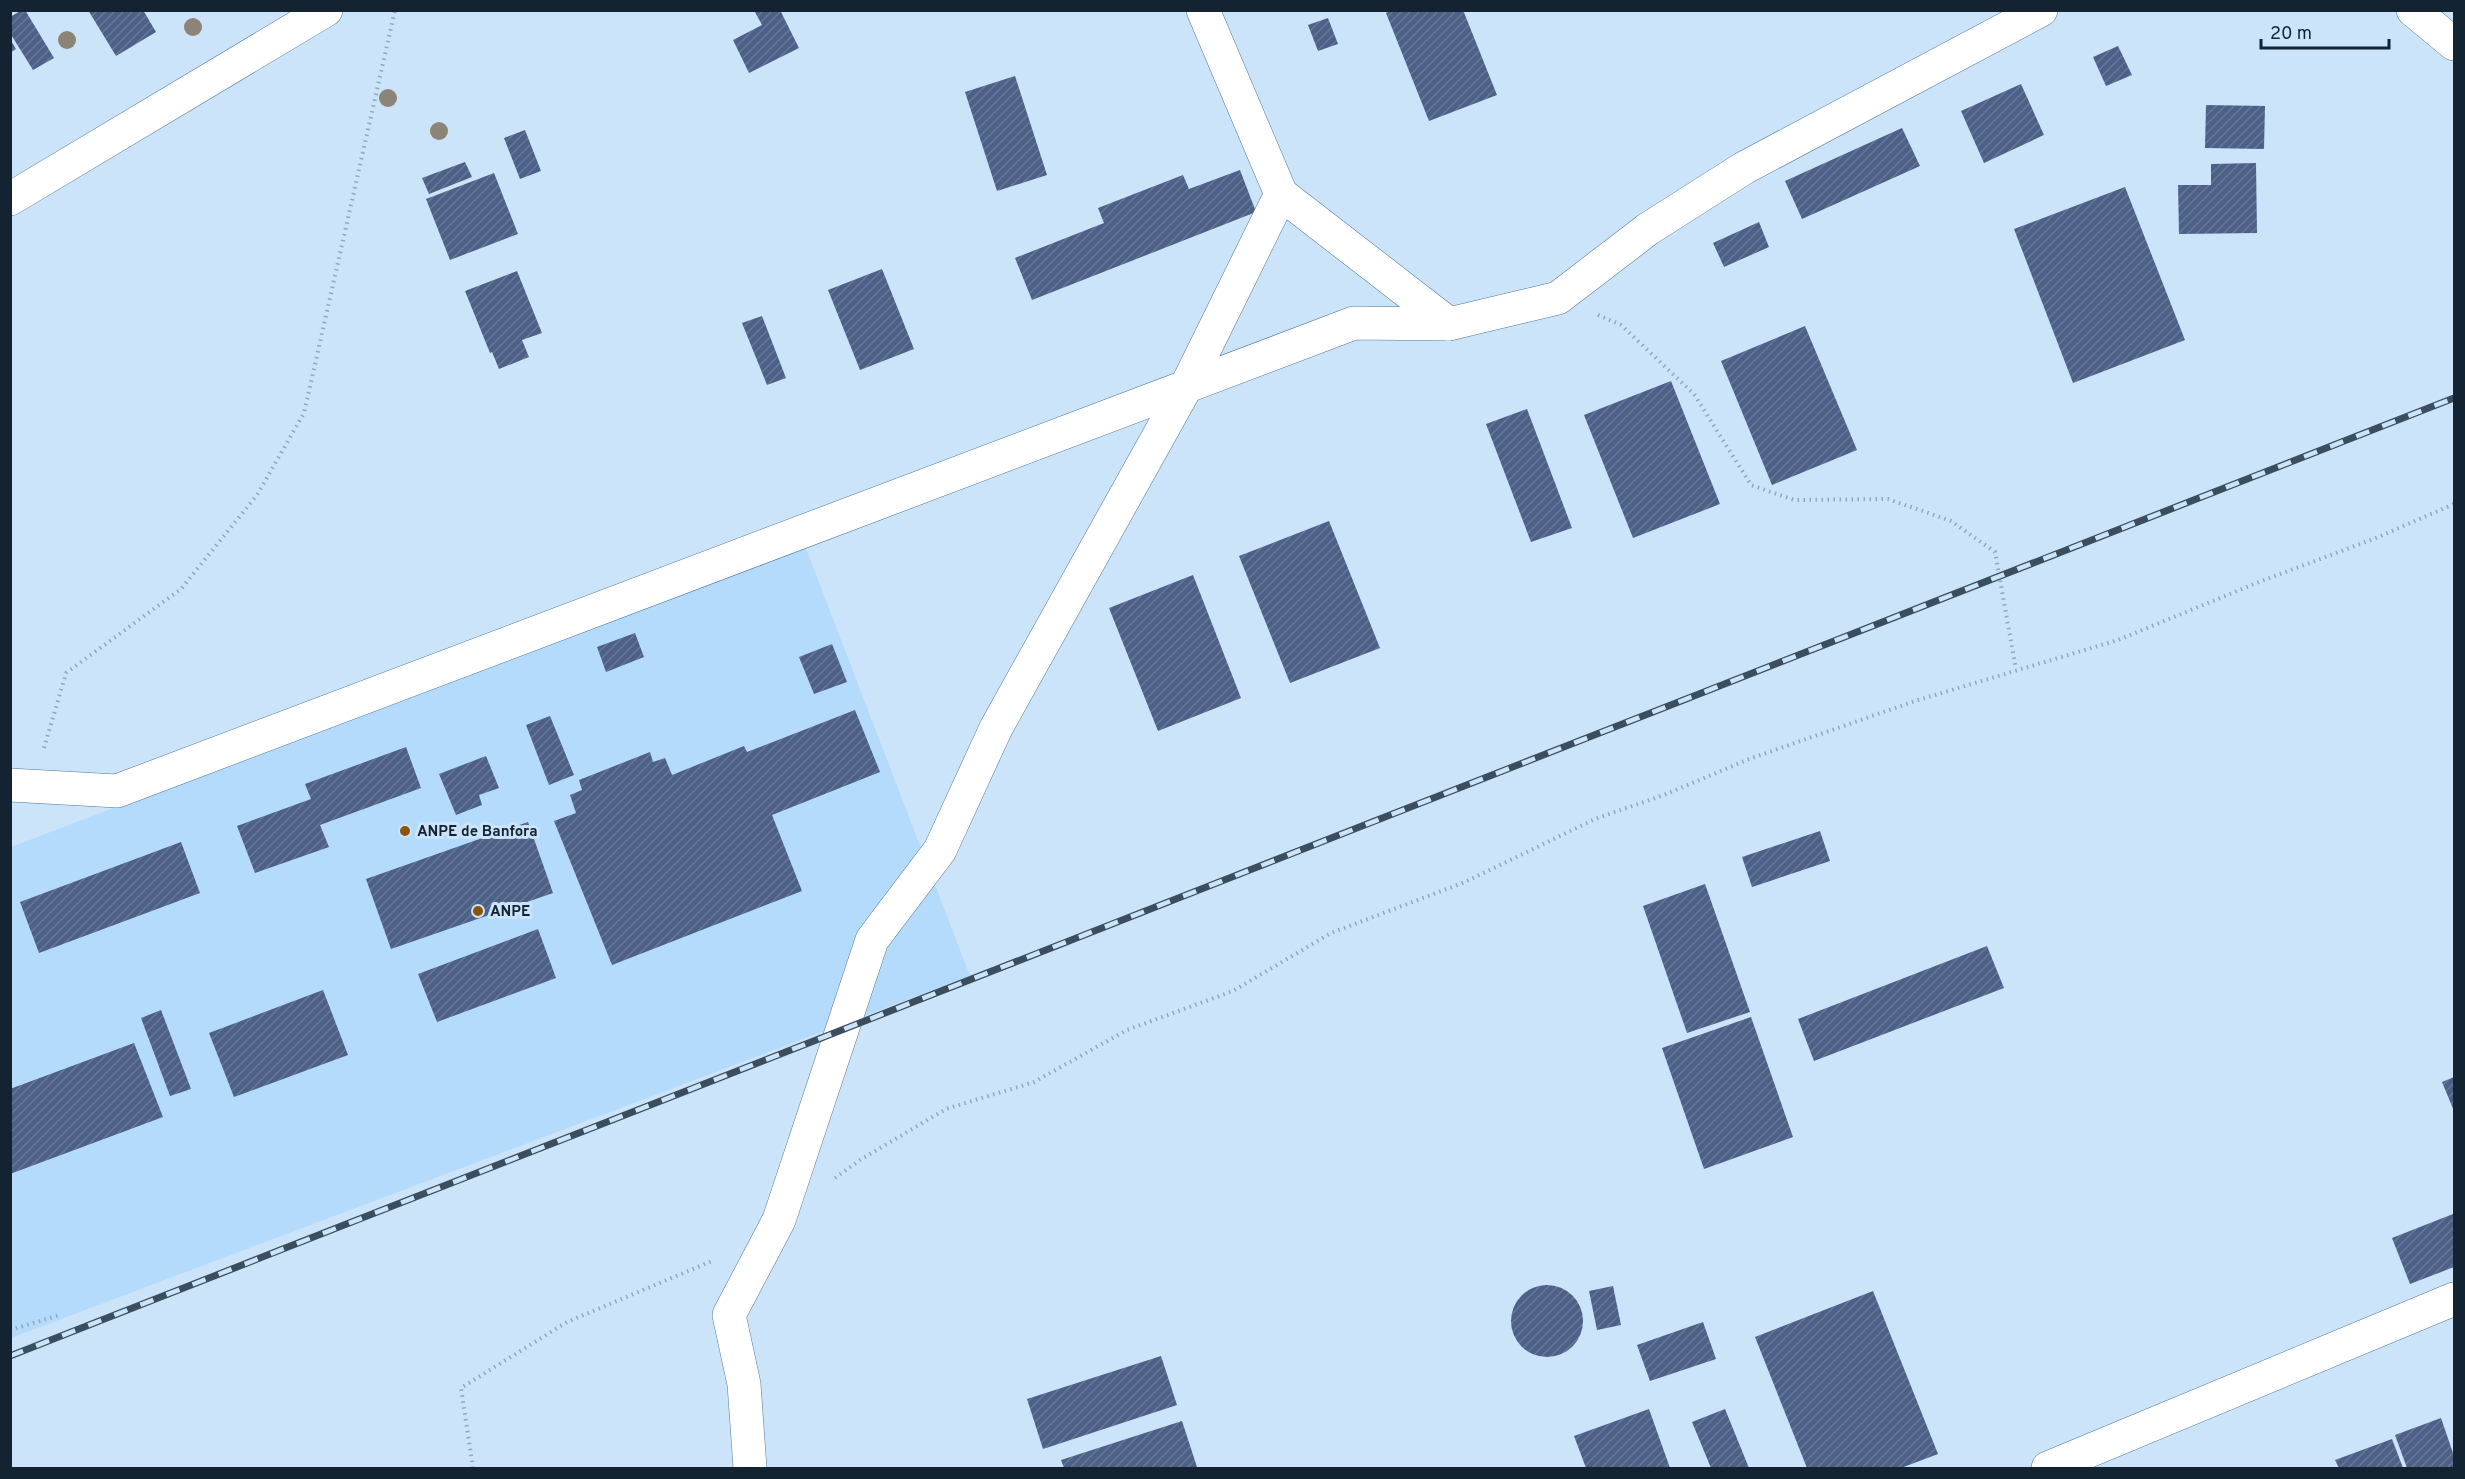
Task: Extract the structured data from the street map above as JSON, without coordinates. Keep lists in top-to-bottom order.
{
  "places": ["ANPE de Banfora", "ANPE"],
  "scale_bar": "20 m"
}
